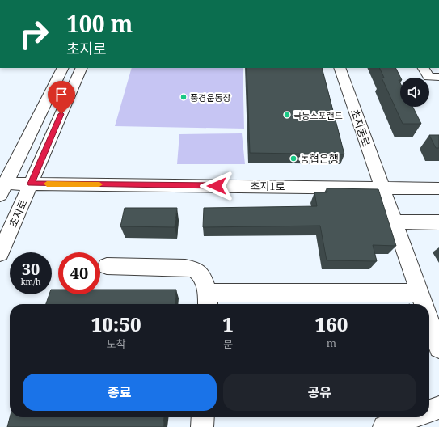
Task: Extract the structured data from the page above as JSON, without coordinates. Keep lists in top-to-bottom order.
{
  "streets": {
    "street": ["초지동로", "초지1로", "초지로"]
  },
  "crossings": [
    ["초지동로", "초지1로"],
    ["초지1로", "초지로"]
  ],
  "places": ["풍경운동장", "극동스포랜드", "농협은행"],
  "page": {
    "turn": ["100 m", "초지로"],
    "speed": "30 km/h",
    "limit": "40",
    "eta": [
      "10:50",
      "도착",
      "1",
      "분",
      "160",
      "m"
    ],
    "buttons": ["종료", "공유"]
  }
}
